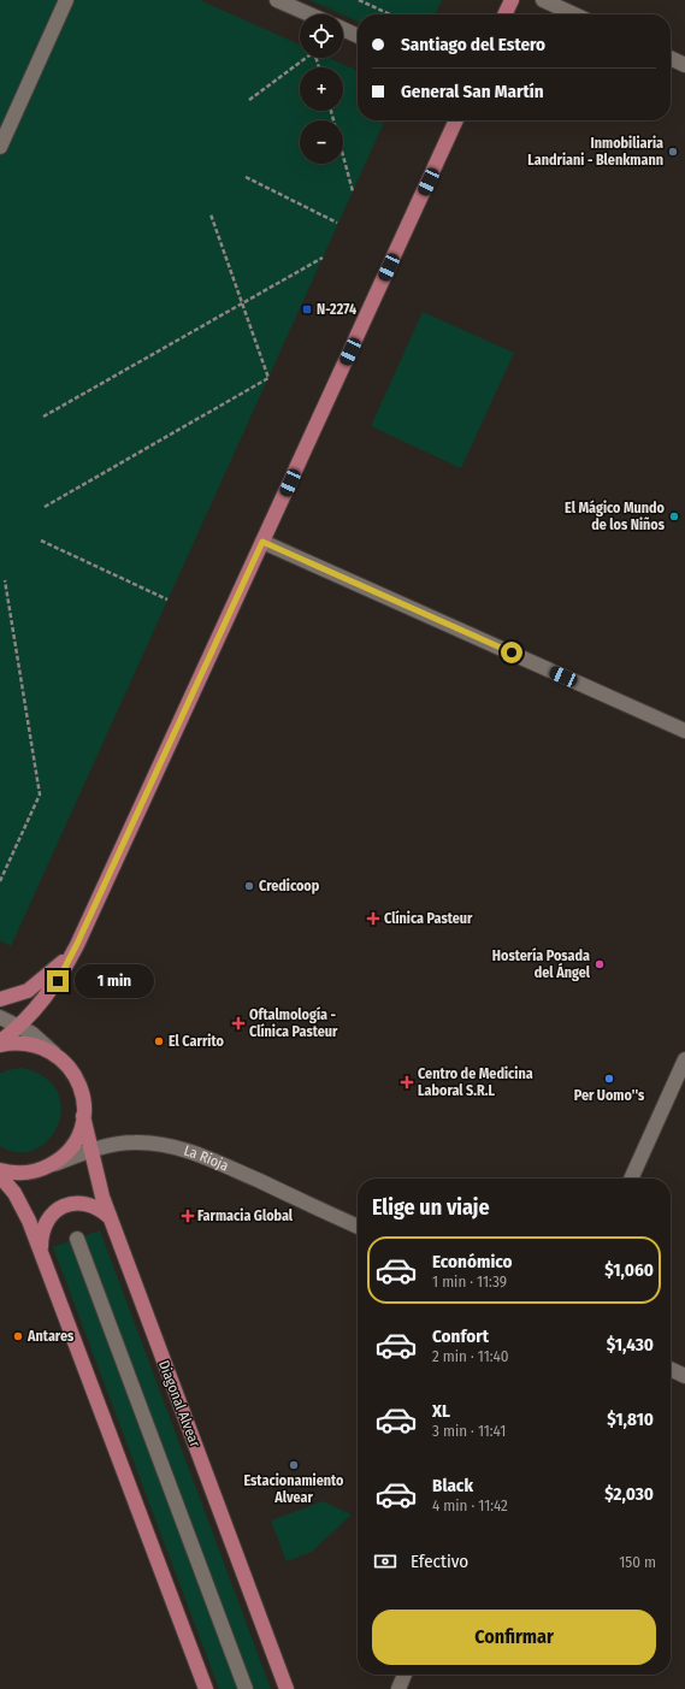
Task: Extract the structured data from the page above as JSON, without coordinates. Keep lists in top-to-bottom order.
{
  "streets": {
    "main road": ["Diagonal Alvear"],
    "street": ["La Rioja"]
  },
  "crossings": [
    ["La Rioja", "Diagonal Alvear"]
  ],
  "places": {
    "other": [
      "Inmobiliaria Landriani - Blenkmann",
      "El Mágico Mundo de los Niños",
      "Credicoop",
      "Hostería Posada del Ángel",
      "El Carrito",
      "Per Uomo''s",
      "Antares",
      "Estacionamiento Alvear"
    ],
    "transit": ["N-2274"],
    "health": [
      "Clínica Pasteur",
      "Oftalmología - Clínica Pasteur",
      "Centro de Medicina Laboral S.R.L",
      "Farmacia Global"
    ]
  },
  "page": {
    "map_buttons": ["+", "−"],
    "banner": ["Santiago del Estero", "General San Martín"],
    "bubble": "1 min",
    "heading": "Elige un viaje",
    "list": [
      {
        "name": "Económico",
        "note": "1 min · 11:39",
        "value": "$1,060"
      },
      {
        "name": "Confort",
        "note": "2 min · 11:40",
        "value": "$1,430"
      },
      {
        "name": "XL",
        "note": "3 min · 11:41",
        "value": "$1,810"
      },
      {
        "name": "Black",
        "note": "4 min · 11:42",
        "value": "$2,030"
      }
    ],
    "pay": ["Efectivo", "150 m"],
    "buttons": "Confirmar"
  }
}
